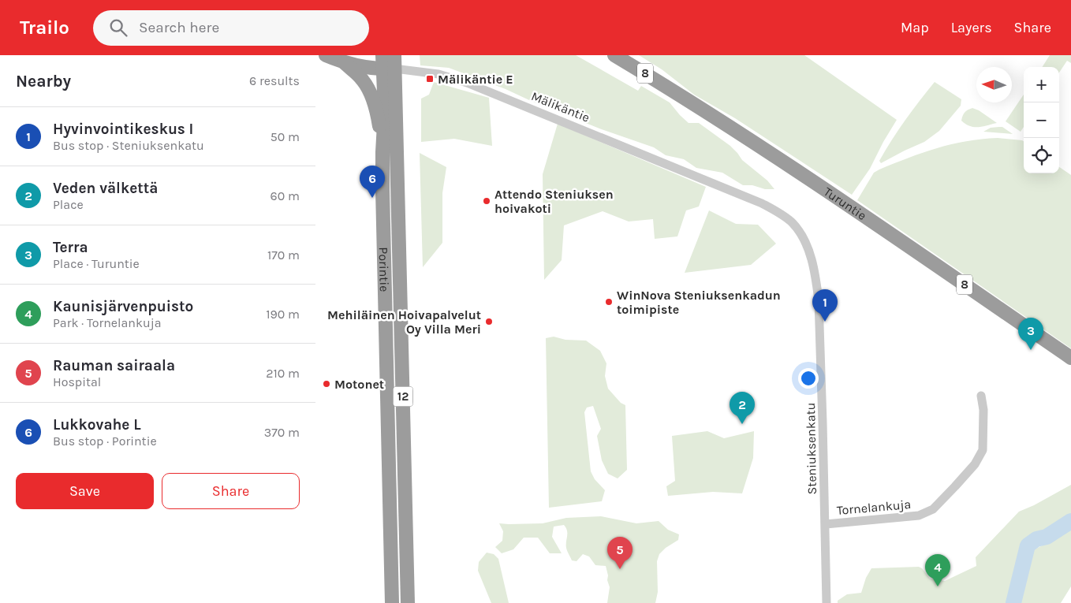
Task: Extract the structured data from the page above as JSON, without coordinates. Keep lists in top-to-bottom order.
{
  "streets": {
    "highway": [
      "8",
      "Turuntie",
      "Porintie",
      "12"
    ],
    "street": ["Mälikäntie", "Steniuksenkatu", "Tornelankuja"]
  },
  "crossings": [
    ["Mälikäntie", "Porintie"],
    ["Mälikäntie", "Steniuksenkatu"],
    ["Steniuksenkatu", "Tornelankuja"]
  ],
  "places": {
    "transit": ["Mälikäntie E"],
    "other": [
      "Attendo Steniuksen hoivakoti",
      "WinNova Steniuksenkadun toimipiste",
      "Mehiläinen Hoivapalvelut Oy Villa Meri",
      "Motonet"
    ]
  },
  "north": "left",
  "page": {
    "header": "Trailo",
    "search": "Search here",
    "nav": ["Map", "Layers", "Share"],
    "heading": ["Nearby", "6 results"],
    "map_buttons": ["+", "−"],
    "list": [
      {
        "mark": "1",
        "name": "Hyvinvointikeskus I",
        "note": "Bus stop · Steniuksenkatu",
        "value": "50 m"
      },
      {
        "mark": "2",
        "name": "Veden välkettä",
        "note": "Place",
        "value": "60 m"
      },
      {
        "mark": "3",
        "name": "Terra",
        "note": "Place · Turuntie",
        "value": "170 m"
      },
      {
        "mark": "4",
        "name": "Kaunisjärvenpuisto",
        "note": "Park · Tornelankuja",
        "value": "190 m"
      },
      {
        "mark": "5",
        "name": "Rauman sairaala",
        "note": "Hospital",
        "value": "210 m"
      },
      {
        "mark": "6",
        "name": "Lukkovahe L",
        "note": "Bus stop · Porintie",
        "value": "370 m"
      }
    ],
    "pins": [
      "6",
      "1",
      "3",
      "2",
      "5",
      "4"
    ],
    "buttons": ["Save", "Share"]
  }
}
